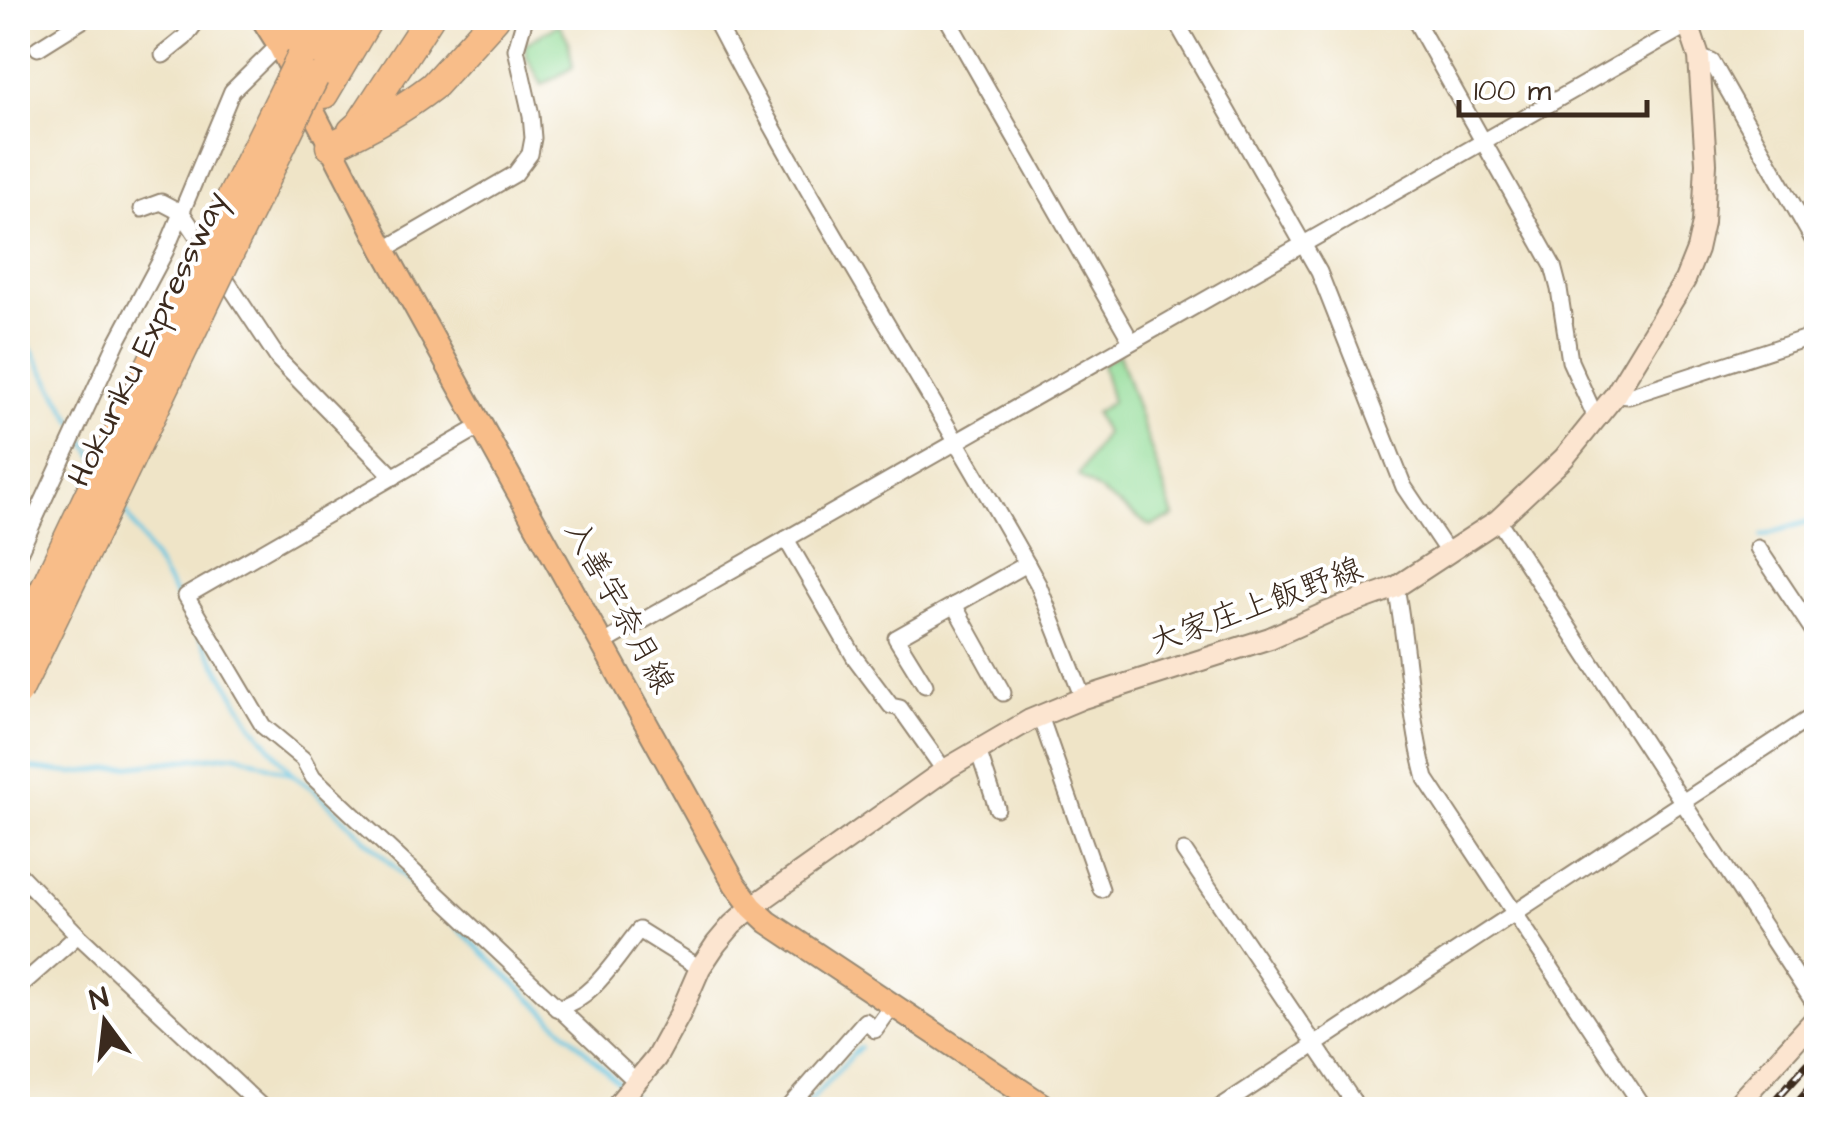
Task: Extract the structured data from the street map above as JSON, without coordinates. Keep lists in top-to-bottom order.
{
  "streets": {
    "highway": ["Hokuriku Expressway"],
    "main road": ["大家庄上飯野線", "入善宇奈月線"]
  },
  "crossings": [
    ["Hokuriku Expressway", "入善宇奈月線"],
    ["大家庄上飯野線", "入善宇奈月線"]
  ],
  "scale_bar": "100 m",
  "north": "top"
}
